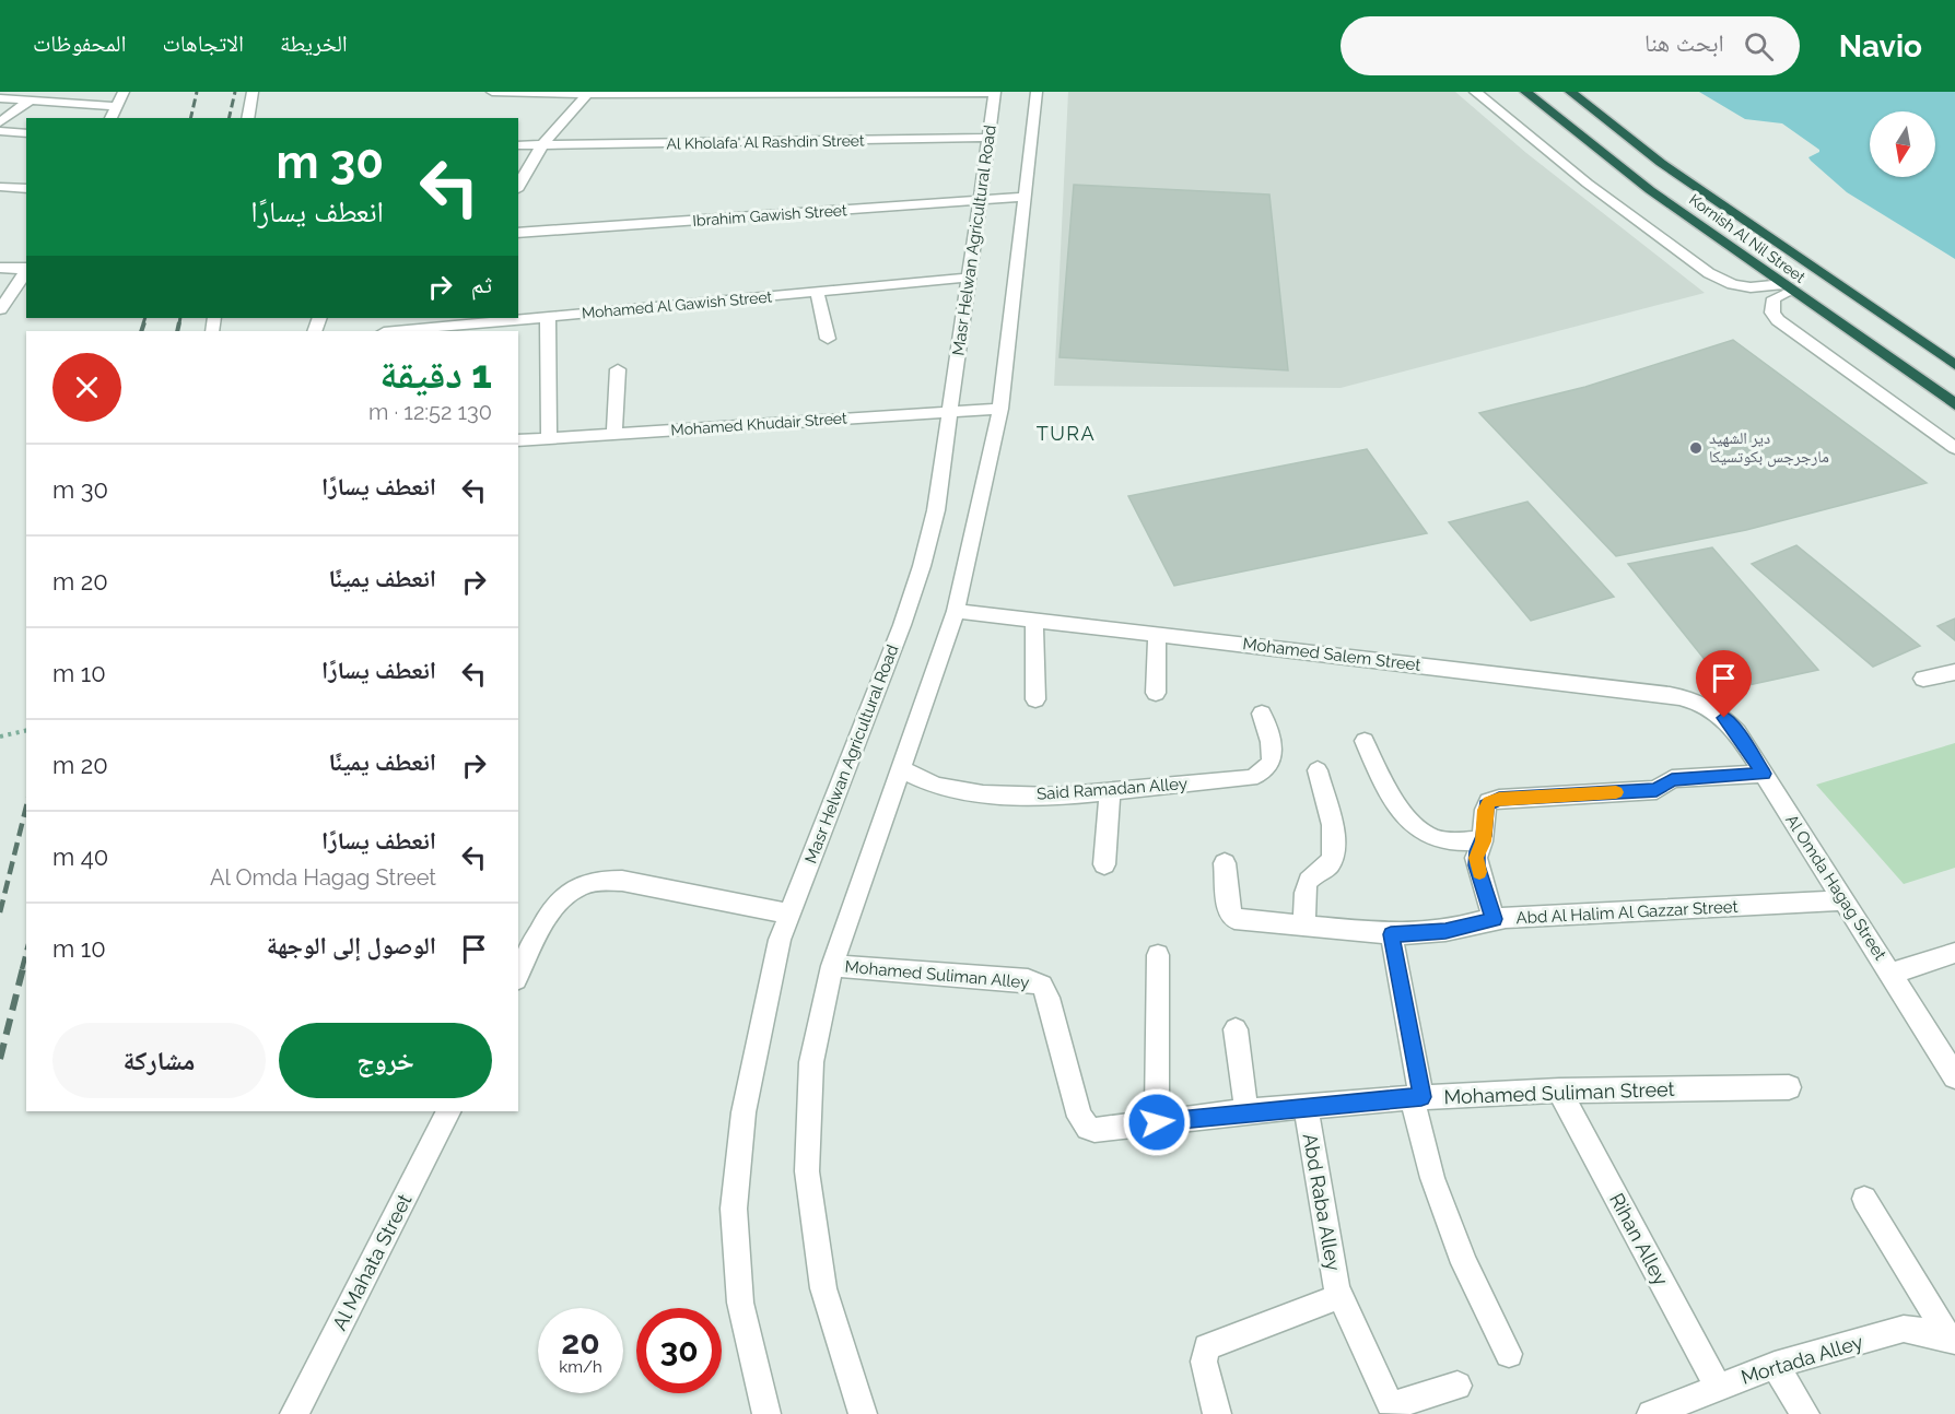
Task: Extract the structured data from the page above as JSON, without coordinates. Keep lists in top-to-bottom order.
{
  "streets": {
    "highway": ["Kornish Al Nil Street"],
    "street": [
      "Al Kholafa' Al Rashdin Street",
      "Ibrahim Gawish Street",
      "Masr Helwan Agricultural Road",
      "Mohamed Al Gawish Street",
      "Mohamed Khudair Street",
      "Mohamed Salem Street",
      "Said Ramadan Alley",
      "Al Omda Hagag Street",
      "Abd Al Halim Al Gazzar Street",
      "Mohamed Suliman Alley",
      "Mohamed Suliman Street",
      "Abd Raba Alley",
      "Rihan Alley",
      "Al Mahata Street",
      "Mortada Alley"
    ]
  },
  "crossings": [
    ["Al Kholafa' Al Rashdin Street", "Masr Helwan Agricultural Road"],
    ["Ibrahim Gawish Street", "Masr Helwan Agricultural Road"],
    ["Masr Helwan Agricultural Road", "Mohamed Al Gawish Street"],
    ["Masr Helwan Agricultural Road", "Mohamed Khudair Street"],
    ["Mohamed Salem Street", "Al Omda Hagag Street"],
    ["Al Omda Hagag Street", "Abd Al Halim Al Gazzar Street"],
    ["Mohamed Suliman Alley", "Mohamed Suliman Street"],
    ["Mohamed Suliman Street", "Abd Raba Alley"],
    ["Mohamed Suliman Street", "Rihan Alley"],
    ["Rihan Alley", "Mortada Alley"]
  ],
  "districts": ["TURA"],
  "places": ["دير الشهيد مارجرجس بكوتسيكا"],
  "north": "bottom",
  "page": {
    "header": "Navio",
    "search": "ابحث هنا",
    "nav": ["الخريطة", "الاتجاهات", "المحفوظات"],
    "turn": ["30 m", "انعطف يسارًا"],
    "then": "ثم",
    "heading": ["1 دقيقة", "130 m · 12:52"],
    "list": [
      {
        "name": "انعطف يسارًا",
        "value": "30 m"
      },
      {
        "name": "انعطف يمينًا",
        "value": "20 m"
      },
      {
        "name": "انعطف يسارًا",
        "value": "10 m"
      },
      {
        "name": "انعطف يمينًا",
        "value": "20 m"
      },
      {
        "name": "انعطف يسارًا",
        "note": "Al Omda Hagag Street",
        "value": "40 m"
      },
      {
        "name": "الوصول إلى الوجهة",
        "value": "10 m"
      }
    ],
    "buttons": ["خروج", "مشاركة"],
    "speed": "20 km/h",
    "limit": "30"
  }
}
